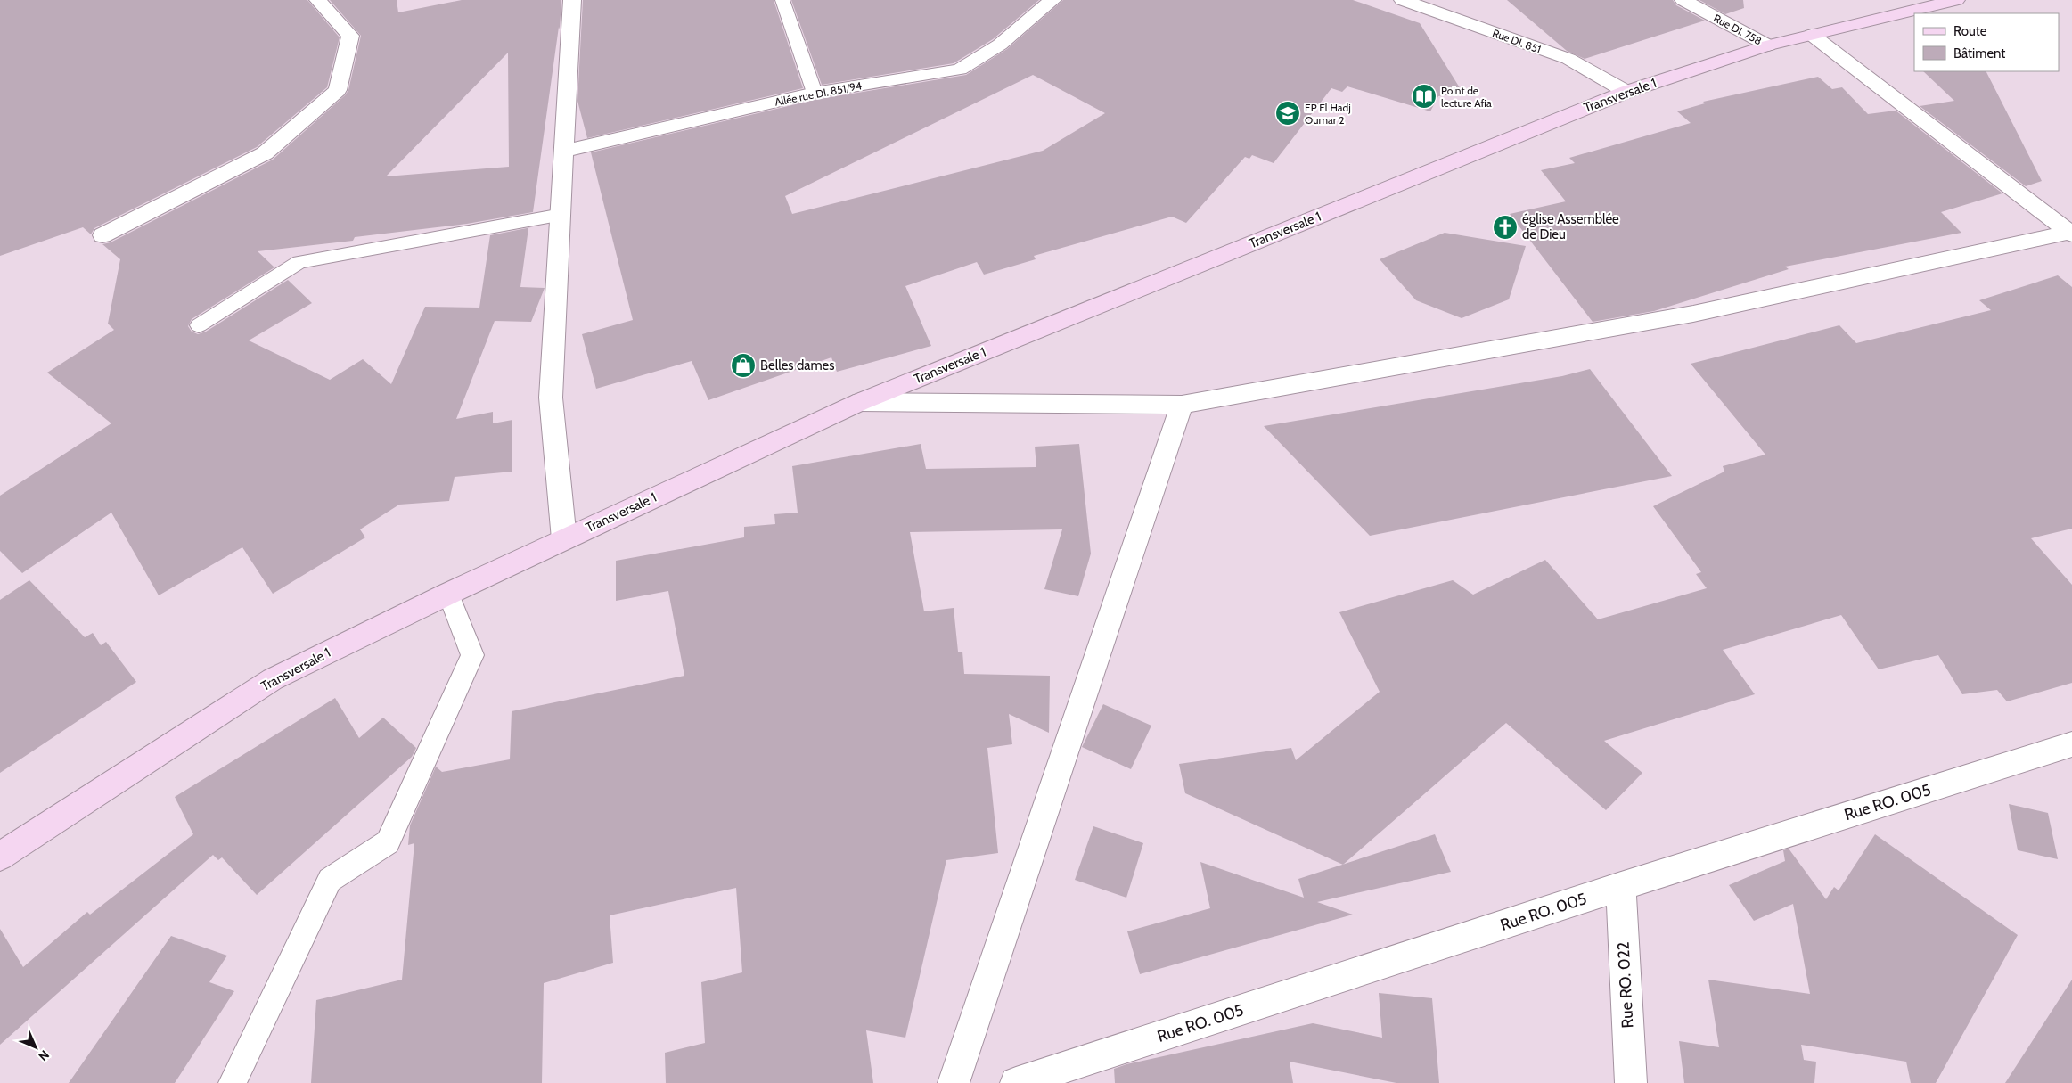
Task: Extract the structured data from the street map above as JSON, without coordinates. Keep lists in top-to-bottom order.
{
  "streets": {
    "main road": ["Transversale 1"],
    "street": [
      "Rue DI. 758",
      "Rue DI. 851",
      "Allée rue DI. 851/94",
      "Rue RO. 005",
      "Rue RO. 022"
    ]
  },
  "crossings": [
    ["Rue DI. 758", "Transversale 1"],
    ["Rue DI. 851", "Transversale 1"],
    ["Rue RO. 005", "Rue RO. 022"]
  ],
  "places": {
    "library": ["Point de lecture Afia"],
    "school or university": ["EP El Hadj Oumar 2"],
    "church": ["église Assemblée de Dieu"],
    "shop": ["Belles dames"]
  },
  "legend": ["Route", "Bâtiment"],
  "north": "bottom right"
}
